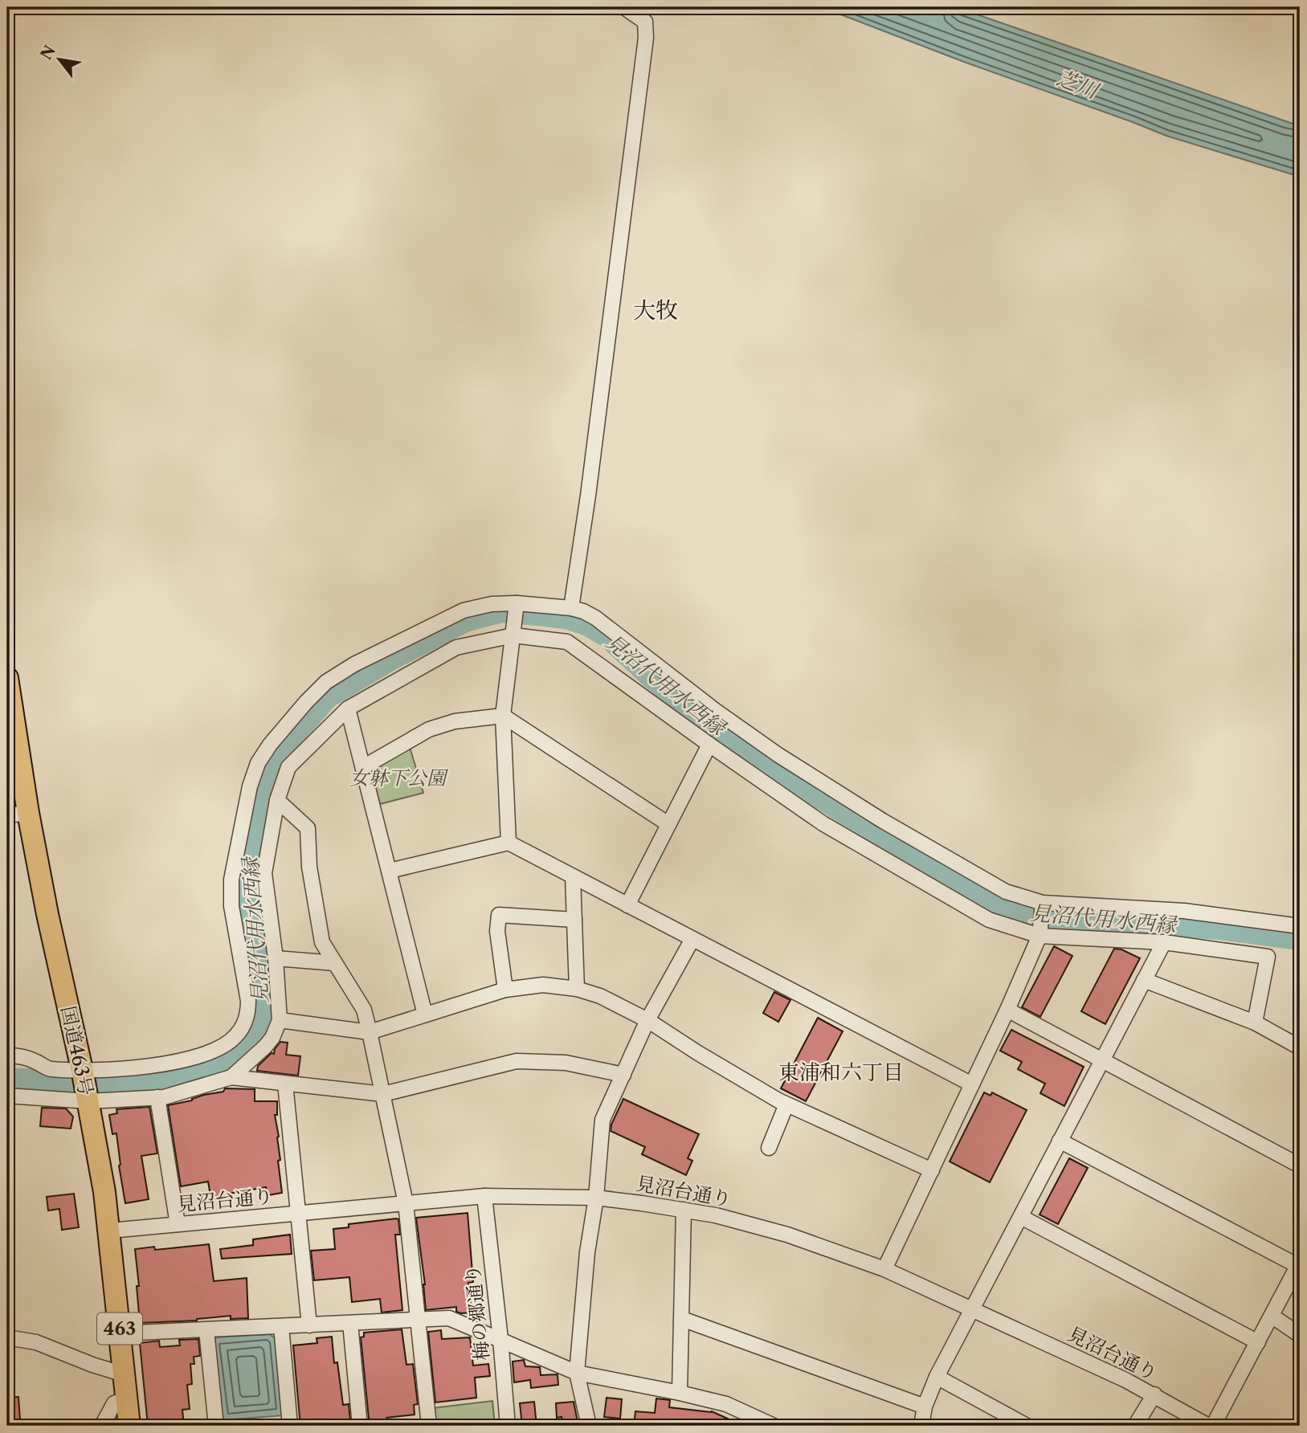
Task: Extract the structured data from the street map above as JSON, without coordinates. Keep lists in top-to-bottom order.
{
  "streets": {
    "highway": ["国道463号", "463"],
    "street": ["見沼台通り", "梅の郷通り"]
  },
  "crossings": [
    ["国道463号", "見沼台通り"],
    ["見沼台通り", "梅の郷通り"]
  ],
  "districts": ["大牧", "東浦和六丁目"],
  "water": ["芝川", "見沼代用水西縁"],
  "parks": ["女躰下公園"],
  "north": "top left"
}
